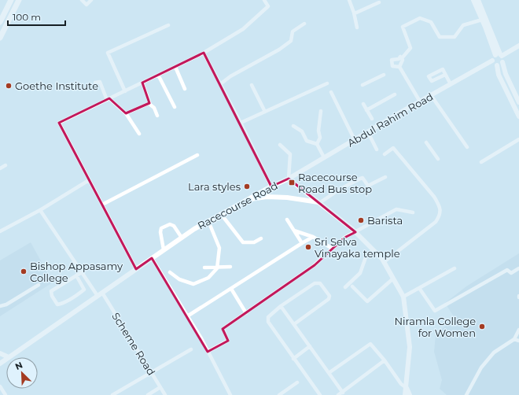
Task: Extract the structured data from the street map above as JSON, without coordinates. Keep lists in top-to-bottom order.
{
  "streets": {
    "street": ["Abdul Rahim Road", "Racecourse Road", "Scheme Road"]
  },
  "crossings": [
    ["Abdul Rahim Road", "Racecourse Road"],
    ["Racecourse Road", "Scheme Road"]
  ],
  "places": {
    "other": [
      "Goethe Institute",
      "Lara styles",
      "Barista",
      "Sri Selva Vinayaka temple",
      "Bishop Appasamy College",
      "Niramla College for Women"
    ],
    "transit": ["Racecourse Road Bus stop"]
  },
  "scale_bar": "100 m",
  "north": "top left"
}
